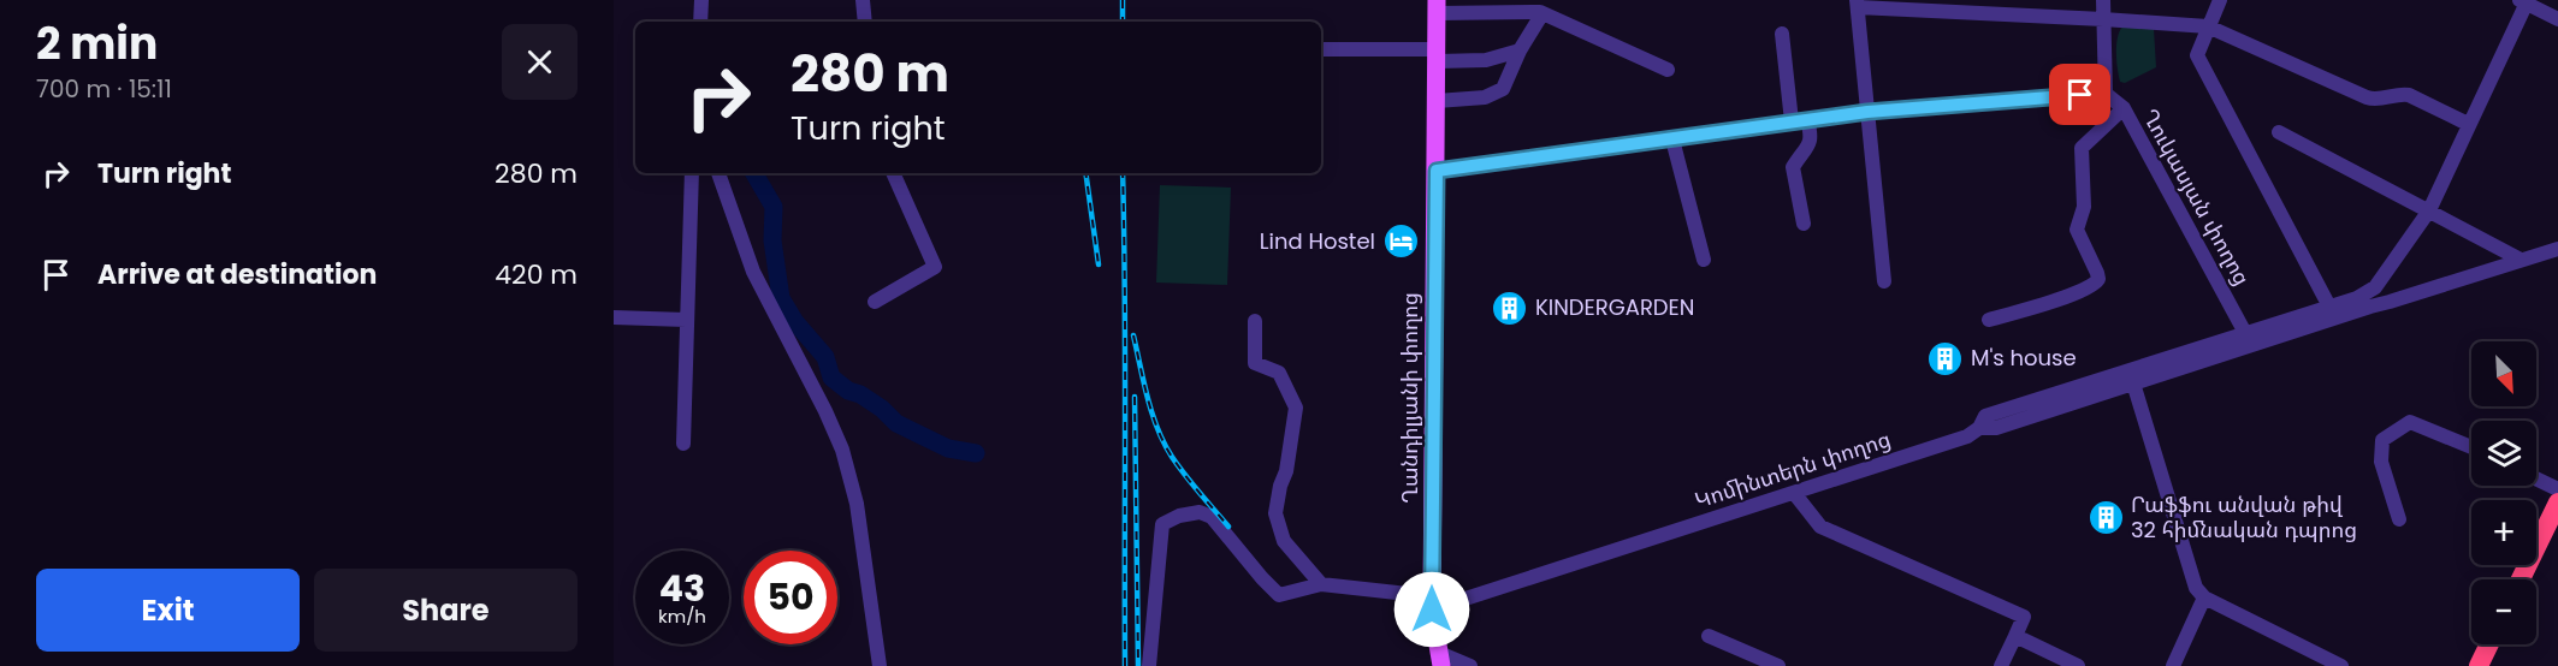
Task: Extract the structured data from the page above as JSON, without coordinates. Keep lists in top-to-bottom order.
{
  "streets": {
    "main road": ["Ղանդիլյանի փողոց"],
    "street": ["Ղուկասյան փողոց", "Կոմինտերն փողոց"]
  },
  "crossings": [
    ["Ղանդիլյանի փողոց", "Կոմինտերն փողոց"]
  ],
  "places": {
    "hotel": ["Lind Hostel"],
    "building": ["KINDERGARDEN", "M's house", "Րաֆֆու անվան թիվ 32 հիմնական դպրոց"]
  },
  "north": "bottom right",
  "page": {
    "heading": ["2 min", "700 m · 15:11"],
    "turn": ["280 m", "Turn right"],
    "list": [
      {
        "name": "Turn right",
        "value": "280 m"
      },
      {
        "name": "Arrive at destination",
        "value": "420 m"
      }
    ],
    "map_buttons": ["+", "−"],
    "speed": "43 km/h",
    "limit": "50",
    "buttons": ["Exit", "Share"]
  }
}
